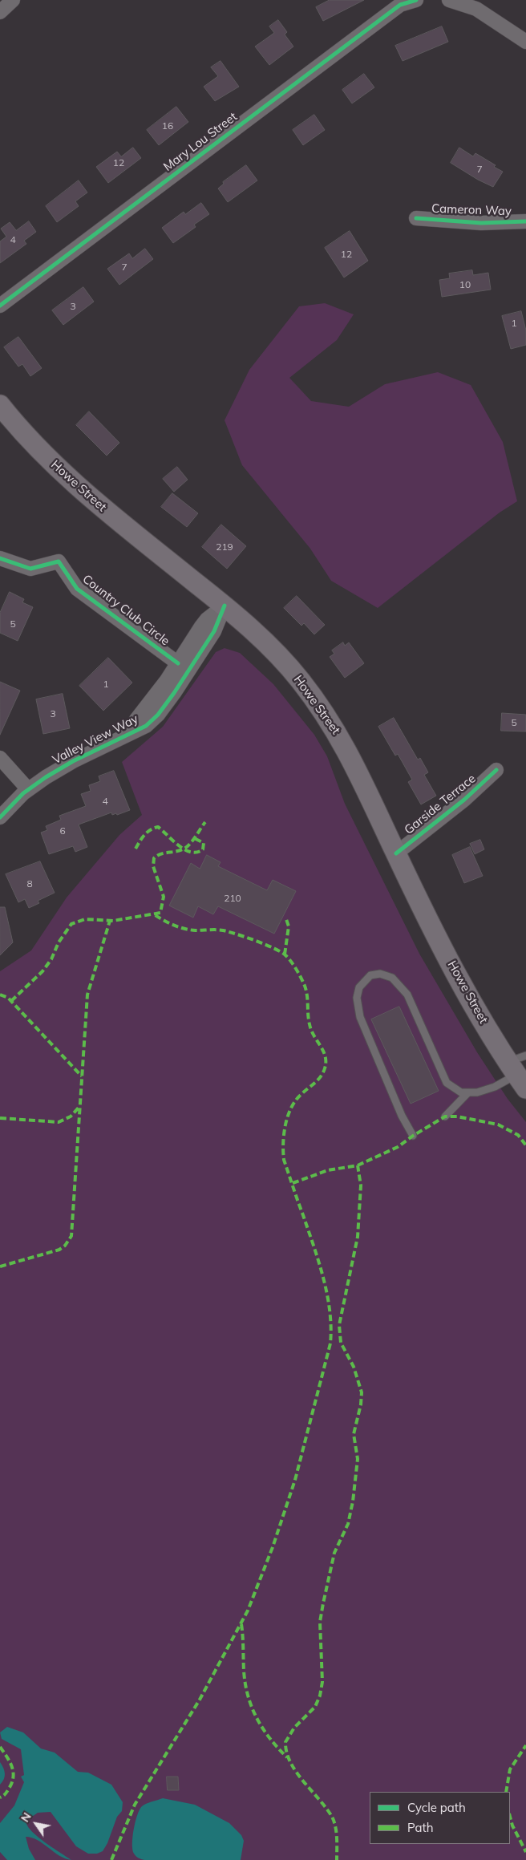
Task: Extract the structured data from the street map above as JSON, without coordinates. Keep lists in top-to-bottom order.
{
  "streets": {
    "main road": ["Howe Street"],
    "street": [
      "Mary Lou Street",
      "Cameron Way",
      "Country Club Circle",
      "Valley View Way",
      "Garside Terrace"
    ]
  },
  "crossings": [
    ["Howe Street", "Valley View Way"],
    ["Howe Street", "Garside Terrace"],
    ["Country Club Circle", "Valley View Way"]
  ],
  "house_numbers": [
    "16",
    "12",
    "7",
    "4",
    "12",
    "7",
    "10",
    "3",
    "1",
    "219",
    "5",
    "1",
    "3",
    "5",
    "4",
    "6",
    "8",
    "210"
  ],
  "legend": ["Cycle path", "Path"],
  "north": "top left"
}
